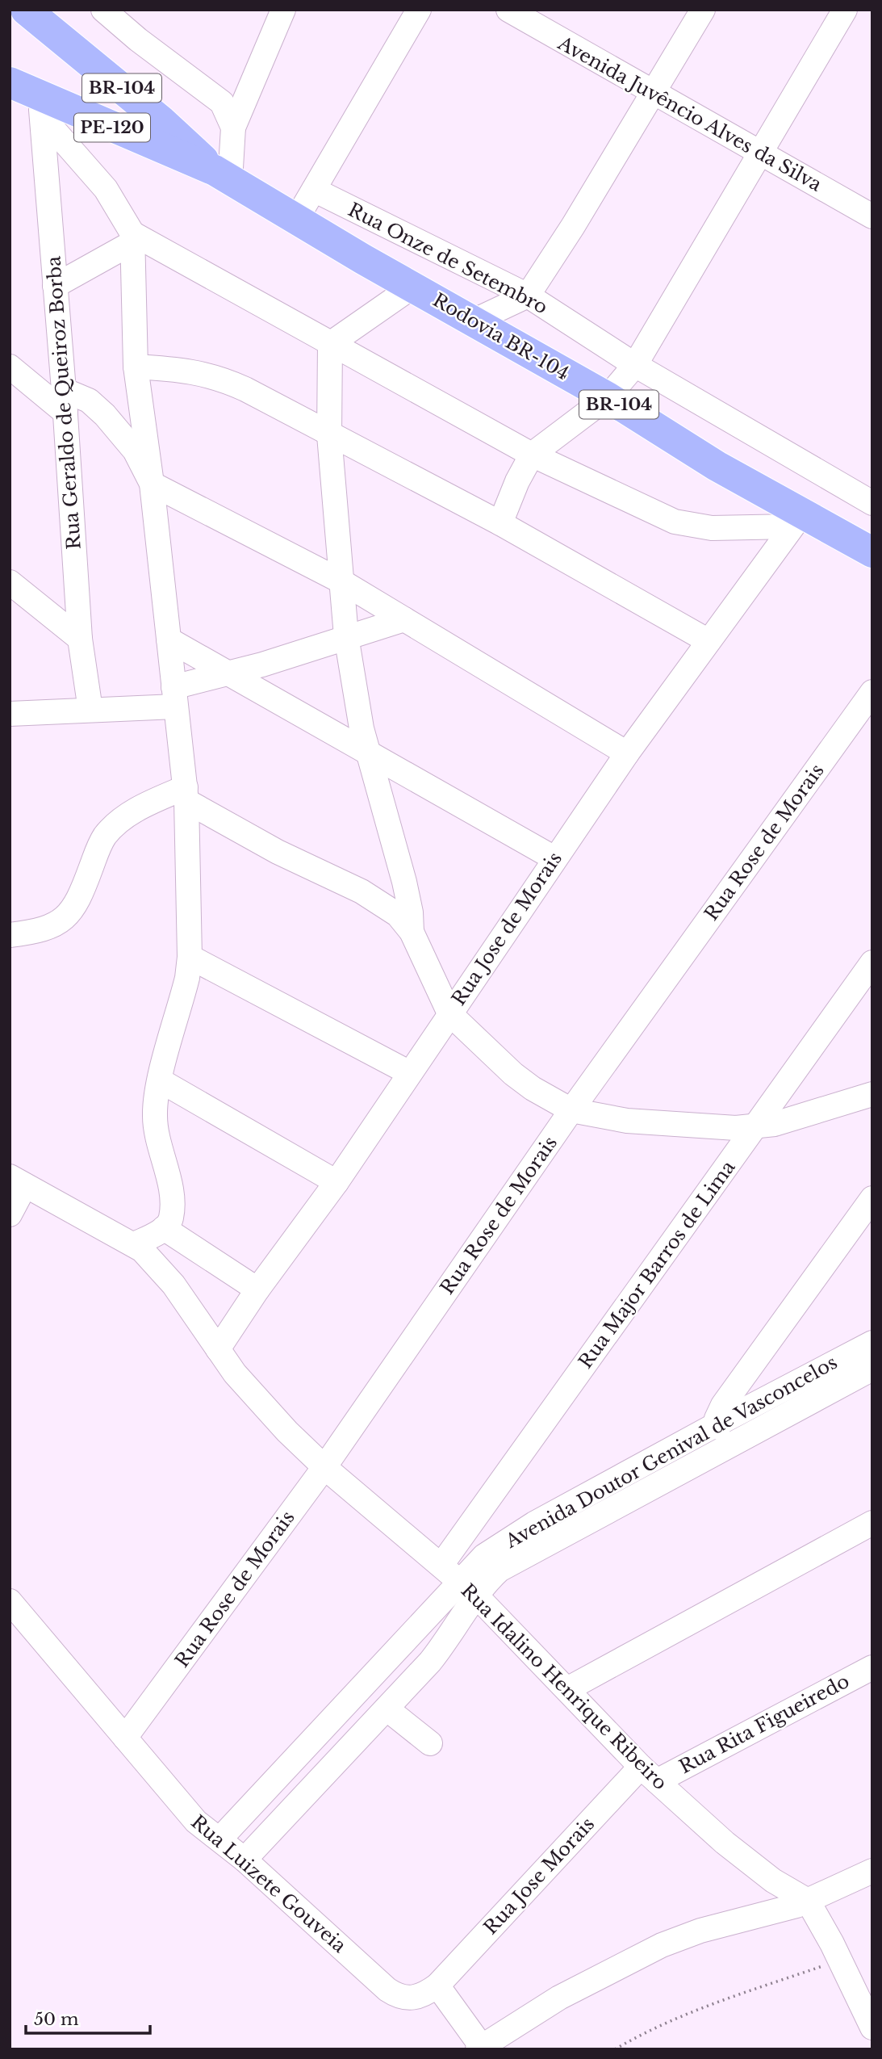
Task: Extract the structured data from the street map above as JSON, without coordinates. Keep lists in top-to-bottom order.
{
  "streets": {
    "highway": ["BR-104", "PE-120", "Rodovia BR-104"],
    "street": [
      "Avenida Juvêncio Alves da Silva",
      "Rua Onze de Setembro",
      "Rua Geraldo de Queiroz Borba",
      "Rua Rose de Morais",
      "Rua Jose de Morais",
      "Rua Major Barros de Lima",
      "Avenida Doutor Genival de Vasconcelos",
      "Rua Idalino Henrique Ribeiro",
      "Rua Rita Figueiredo",
      "Rua Jose Morais",
      "Rua Luizete Gouveia"
    ]
  },
  "crossings": [
    ["BR-104", "PE-120"],
    ["BR-104", "Rodovia BR-104"],
    ["PE-120", "Rua Geraldo de Queiroz Borba"],
    ["Rodovia BR-104", "Rua Jose de Morais"],
    ["Rua Rose de Morais", "Rua Idalino Henrique Ribeiro"],
    ["Rua Rose de Morais", "Rua Luizete Gouveia"],
    ["Rua Jose de Morais", "Rua Idalino Henrique Ribeiro"],
    ["Rua Major Barros de Lima", "Rua Idalino Henrique Ribeiro"],
    ["Avenida Doutor Genival de Vasconcelos", "Rua Idalino Henrique Ribeiro"],
    ["Avenida Doutor Genival de Vasconcelos", "Rua Luizete Gouveia"],
    ["Rua Idalino Henrique Ribeiro", "Rua Rita Figueiredo"],
    ["Rua Idalino Henrique Ribeiro", "Rua Jose Morais"],
    ["Rua Rita Figueiredo", "Rua Jose Morais"],
    ["Rua Jose Morais", "Rua Luizete Gouveia"]
  ],
  "scale_bar": "50 m"
}
